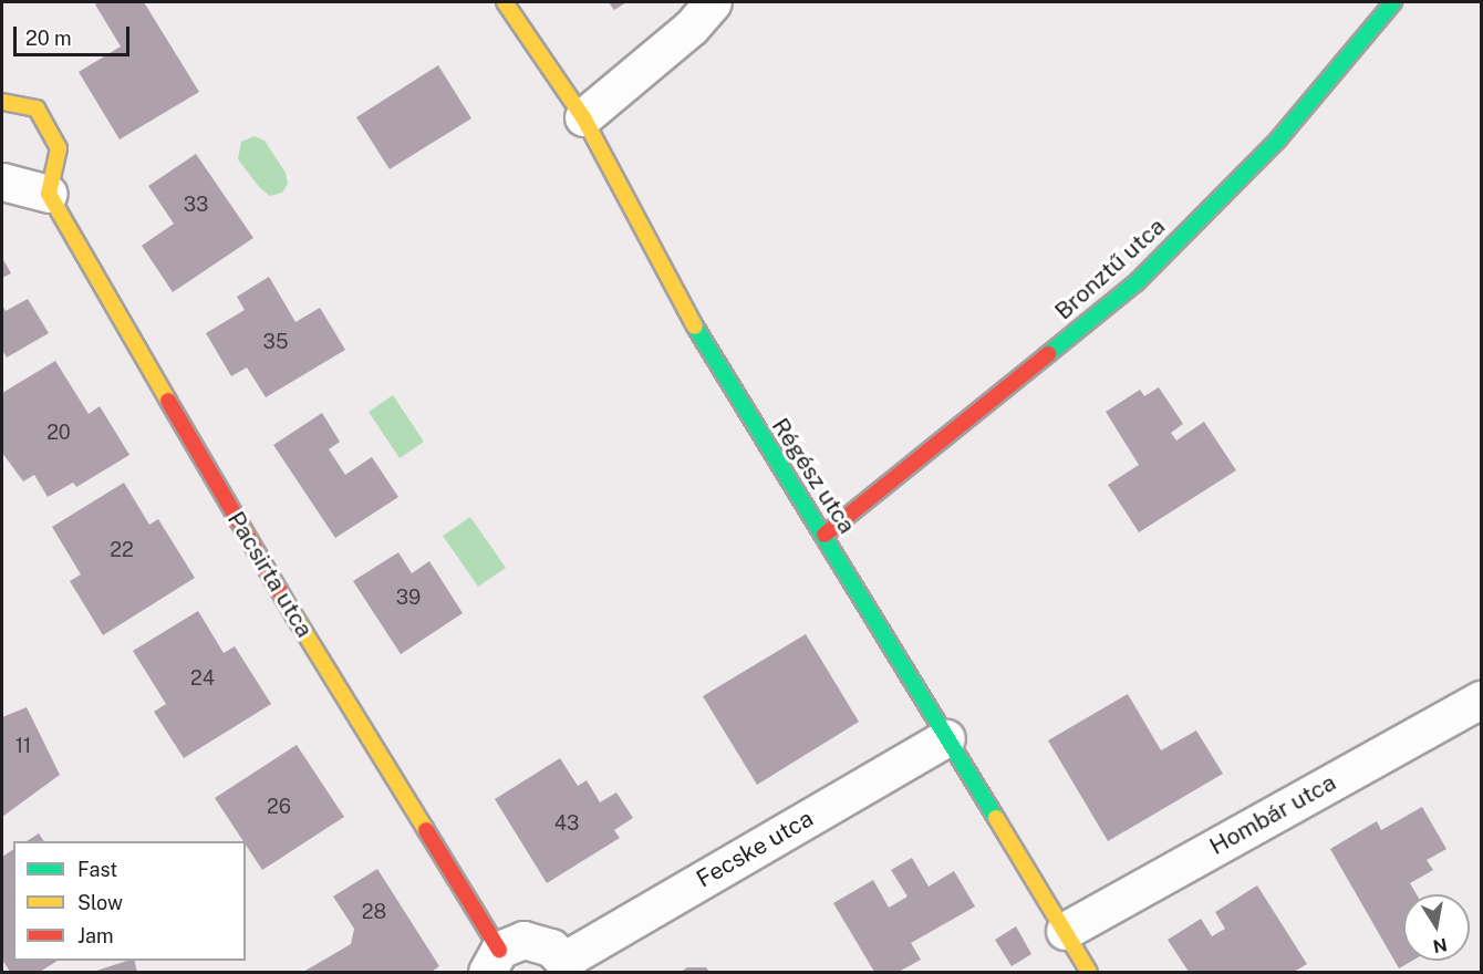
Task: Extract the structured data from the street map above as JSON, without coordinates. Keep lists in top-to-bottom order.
{
  "streets": {
    "street": [
      "Bronztű utca",
      "Régész utca",
      "Pacsirta utca",
      "Hombár utca",
      "Fecske utca"
    ]
  },
  "crossings": [
    ["Bronztű utca", "Régész utca"],
    ["Régész utca", "Hombár utca"],
    ["Régész utca", "Fecske utca"],
    ["Pacsirta utca", "Fecske utca"]
  ],
  "house_numbers": [
    "33",
    "35",
    "20",
    "22",
    "39",
    "24",
    "11",
    "26",
    "43",
    "28"
  ],
  "legend": ["Fast", "Slow", "Jam"],
  "scale_bar": "20 m",
  "north": "bottom"
}
